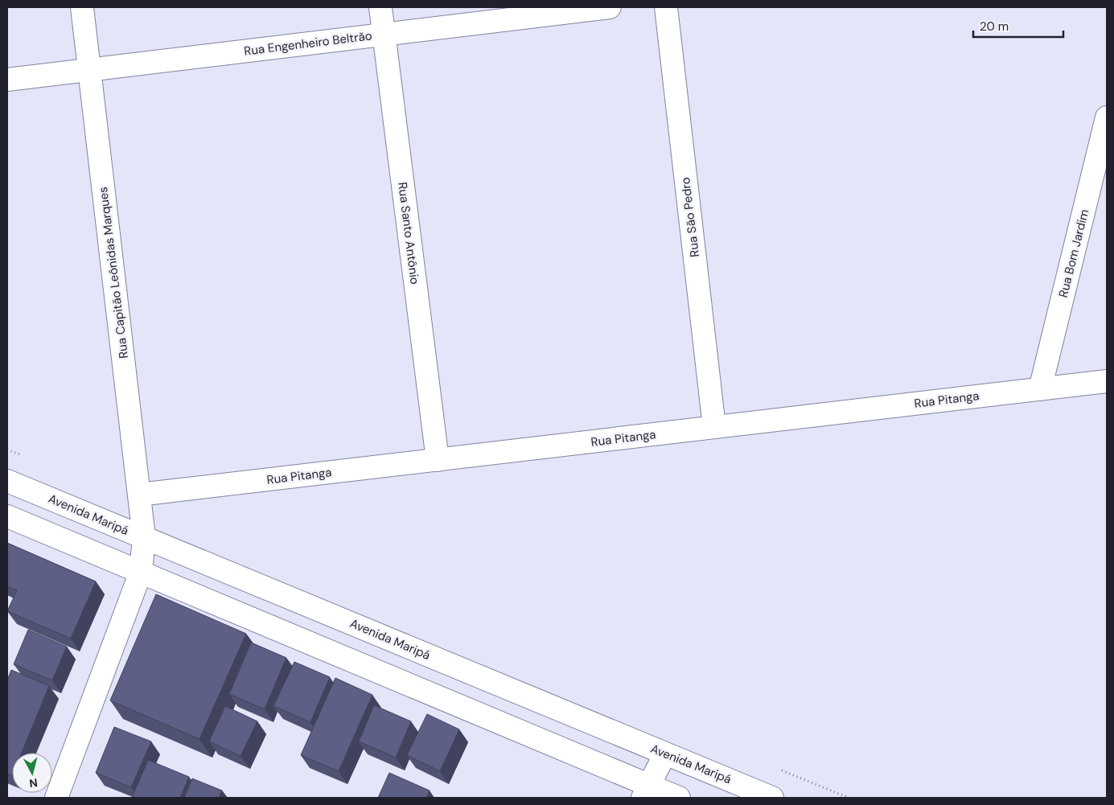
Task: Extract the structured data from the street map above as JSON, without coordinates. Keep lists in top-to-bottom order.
{
  "streets": {
    "street": [
      "Rua Engenheiro Beltrão",
      "Rua São Pedro",
      "Rua Santo Antônio",
      "Rua Bom Jardim",
      "Rua Capitão Leônidas Marques",
      "Rua Pitanga",
      "Avenida Maripá"
    ]
  },
  "crossings": [
    ["Rua Engenheiro Beltrão", "Rua Santo Antônio"],
    ["Rua Engenheiro Beltrão", "Rua Capitão Leônidas Marques"],
    ["Rua São Pedro", "Rua Pitanga"],
    ["Rua Santo Antônio", "Rua Pitanga"],
    ["Rua Bom Jardim", "Rua Pitanga"],
    ["Rua Capitão Leônidas Marques", "Rua Pitanga"],
    ["Rua Capitão Leônidas Marques", "Avenida Maripá"]
  ],
  "scale_bar": "20 m",
  "north": "bottom"
}
